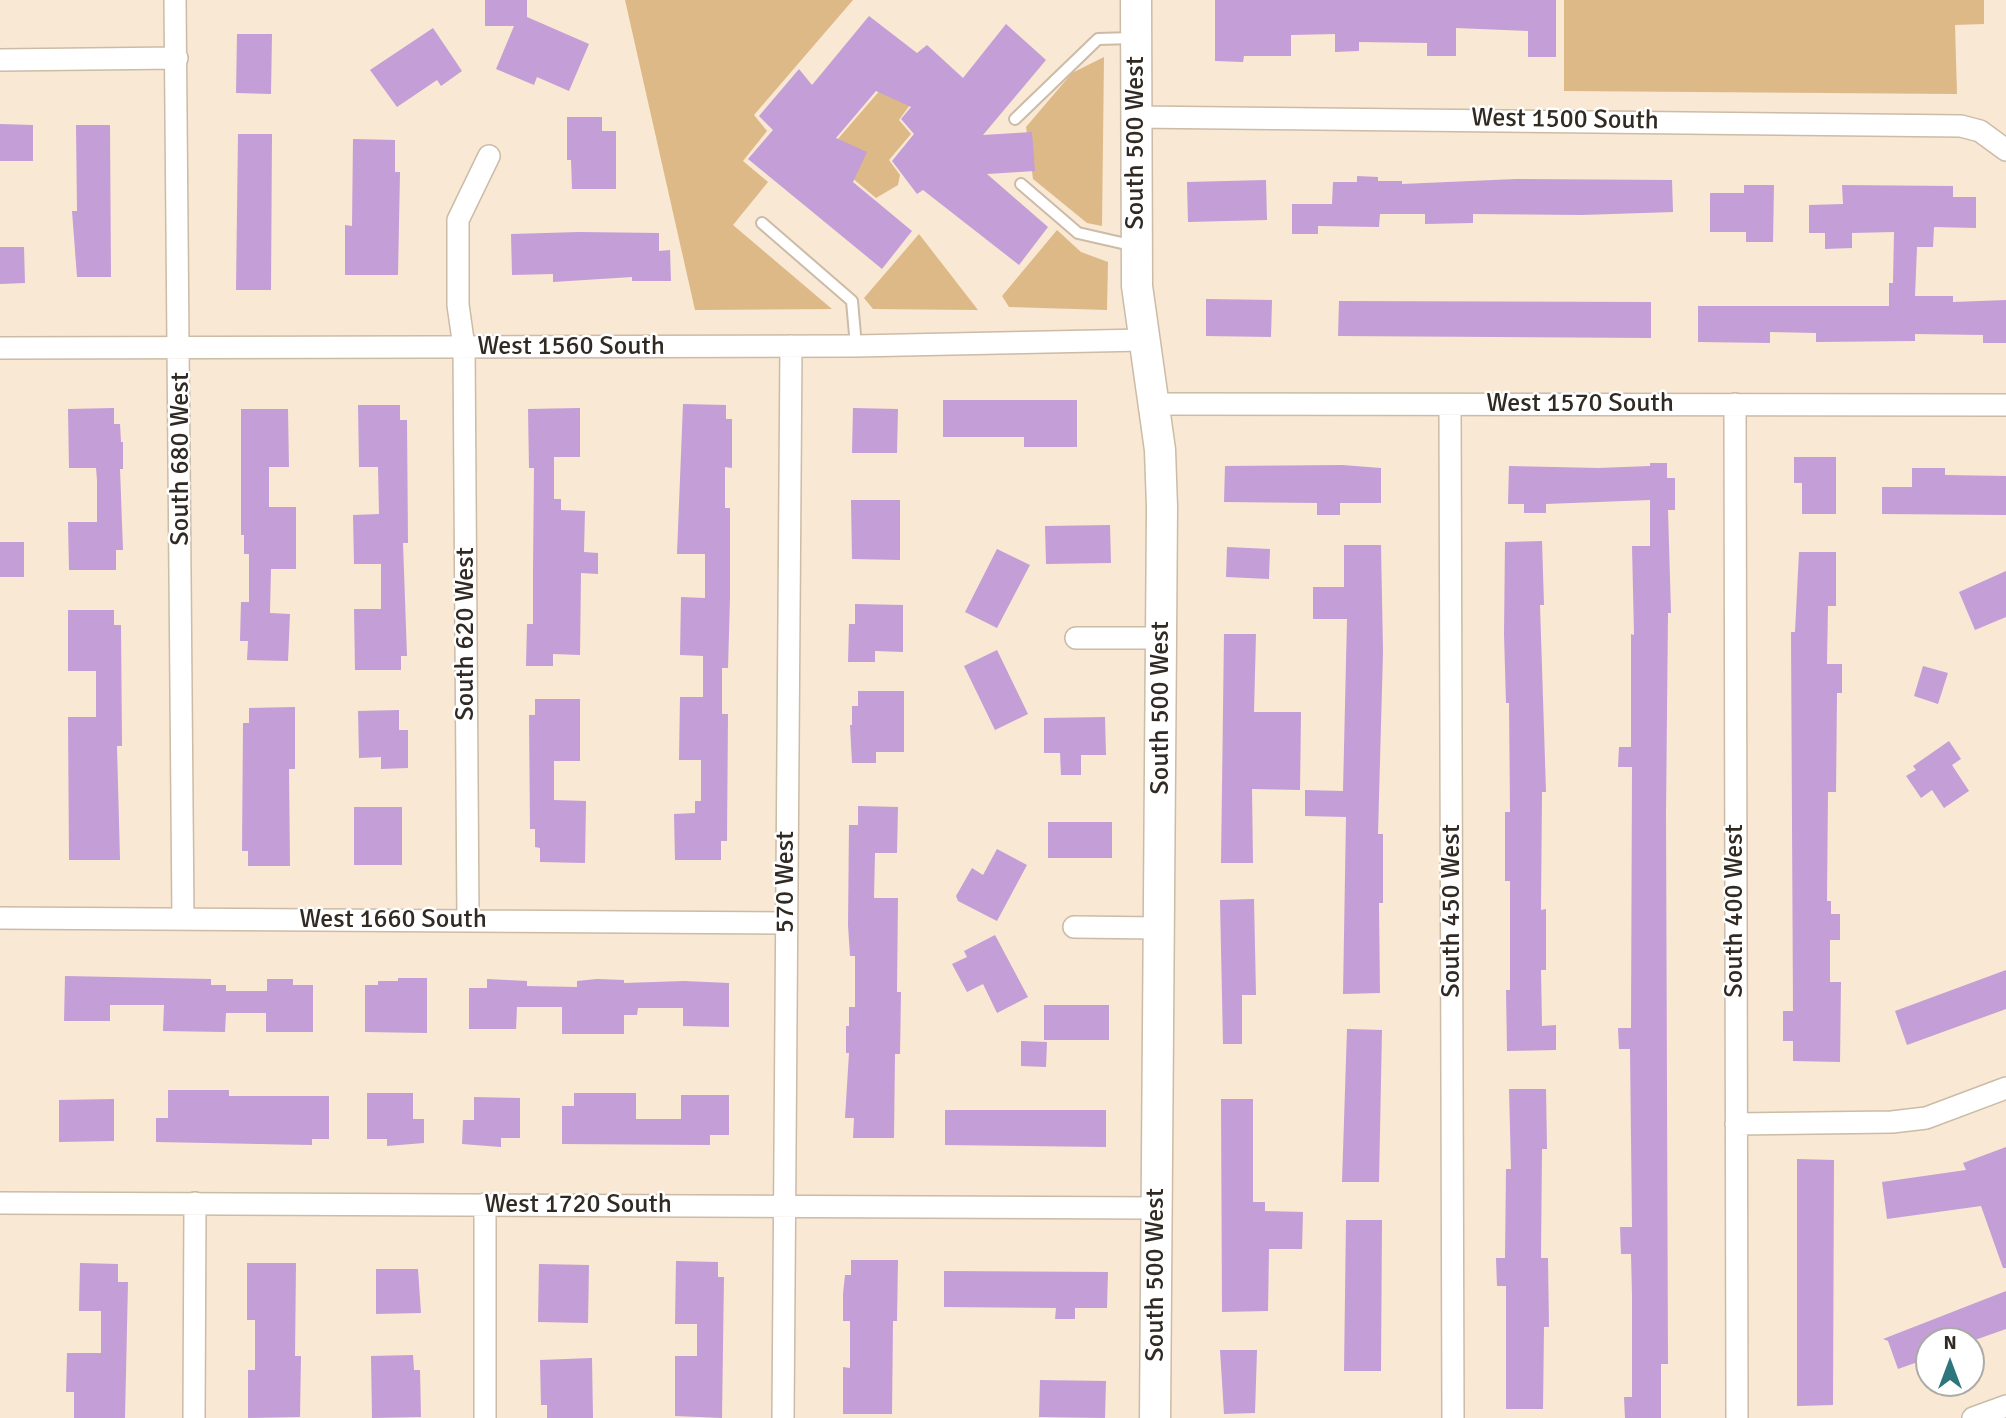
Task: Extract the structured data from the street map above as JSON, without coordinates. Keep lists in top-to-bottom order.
{
  "streets": {
    "main road": ["South 500 West"],
    "street": [
      "West 1500 South",
      "West 1560 South",
      "West 1570 South",
      "South 680 West",
      "South 620 West",
      "570 West",
      "South 450 West",
      "South 400 West",
      "West 1660 South",
      "West 1720 South"
    ]
  },
  "crossings": [
    ["West 1500 South", "South 500 West"],
    ["South 500 West", "West 1560 South"],
    ["South 500 West", "West 1570 South"],
    ["South 500 West", "West 1720 South"],
    ["West 1560 South", "South 680 West"],
    ["West 1560 South", "South 620 West"],
    ["West 1560 South", "570 West"],
    ["West 1570 South", "South 450 West"],
    ["West 1570 South", "South 400 West"],
    ["South 680 West", "West 1660 South"],
    ["South 620 West", "West 1660 South"],
    ["570 West", "West 1660 South"],
    ["570 West", "West 1720 South"]
  ],
  "north": "top"
}
